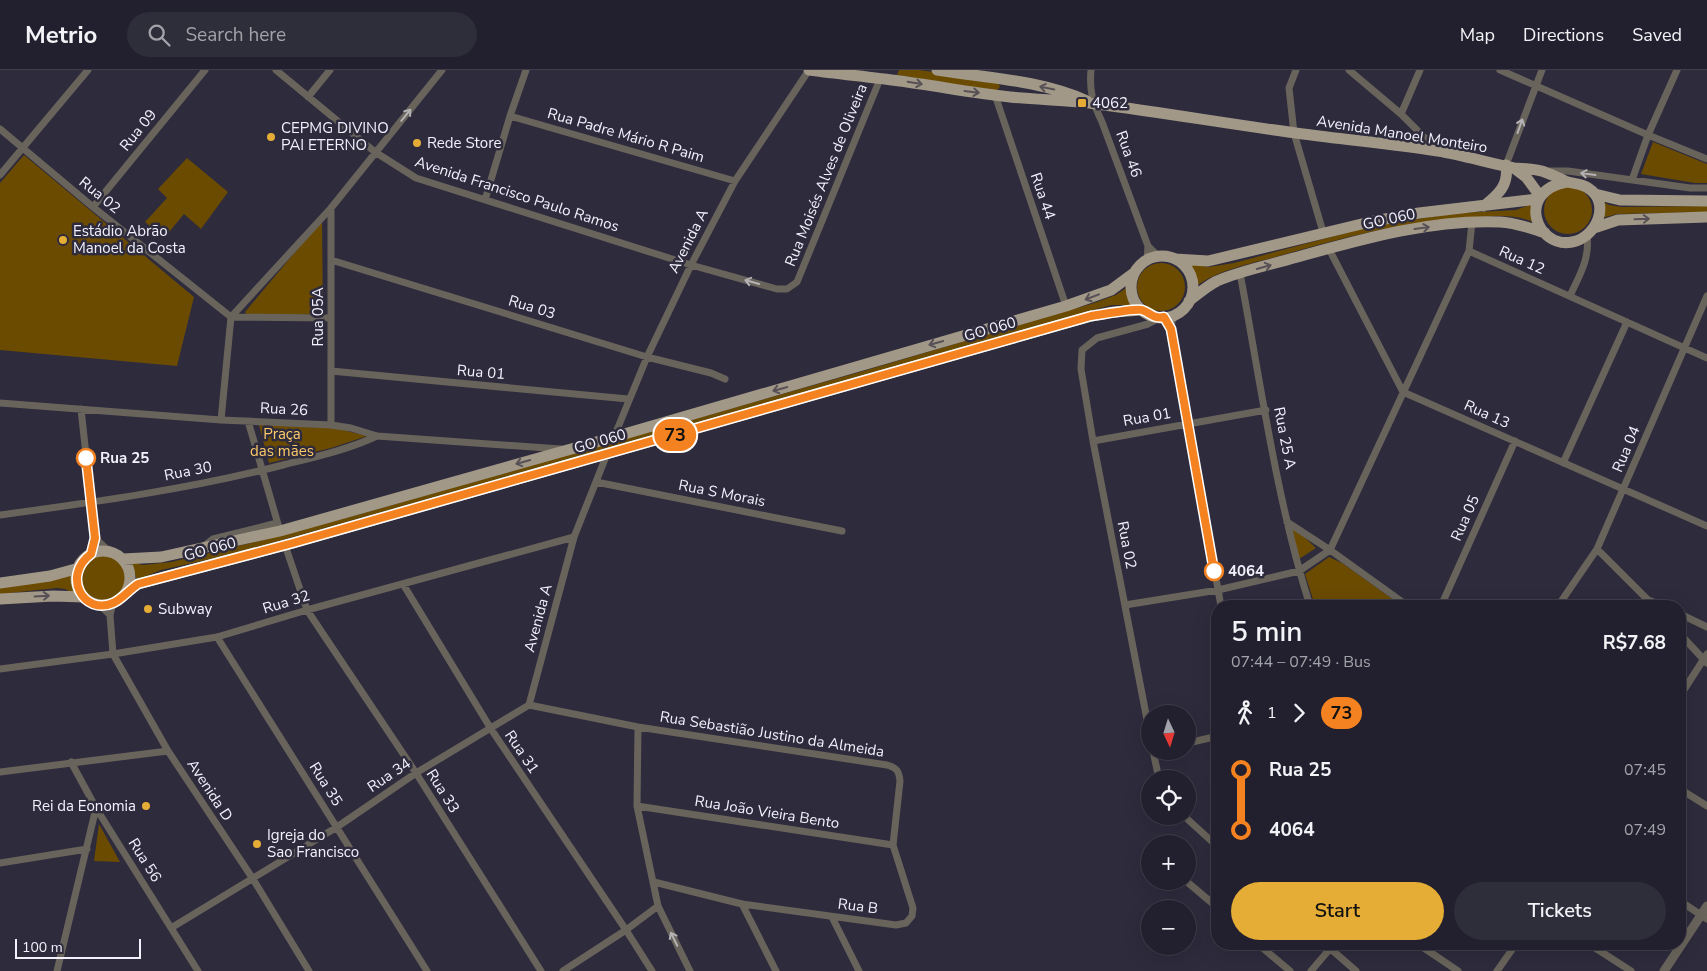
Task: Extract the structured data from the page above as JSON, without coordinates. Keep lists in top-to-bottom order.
{
  "streets": {
    "main road": ["Avenida Manoel Monteiro", "GO 060"],
    "street": [
      "Rua 09",
      "Rua Padre Mário R Paim",
      "Rua 46",
      "Rua Moisés Alves de Oliveira",
      "Avenida Francisco Paulo Ramos",
      "Rua 02",
      "Rua 44",
      "Avenida A",
      "Rua 12",
      "Rua 03",
      "Rua 05A",
      "Rua 01",
      "Rua 26",
      "Rua 13",
      "Rua 25 A",
      "Rua 04",
      "Rua 30",
      "Rua S Morais",
      "Rua 05",
      "Rua 32",
      "Rua Sebastião Justino da Almeida",
      "Rua 31",
      "Rua 34",
      "Rua 35",
      "Avenida D",
      "Rua 33",
      "Rua João Vieira Bento",
      "Rua 56",
      "Rua B"
    ]
  },
  "crossings": [
    ["Rua 09", "Rua 02"],
    ["Avenida Manoel Monteiro", "Rua 46"],
    ["Avenida Manoel Monteiro", "Rua Moisés Alves de Oliveira"],
    ["Avenida Manoel Monteiro", "Rua 44"],
    ["Avenida Manoel Monteiro", "Avenida A"],
    ["Rua Padre Mário R Paim", "Avenida A"],
    ["Rua 46", "Rua 02"],
    ["Rua 46", "GO 060"],
    ["Rua Moisés Alves de Oliveira", "Avenida Francisco Paulo Ramos"],
    ["Rua Moisés Alves de Oliveira", "Avenida A"],
    ["Avenida Francisco Paulo Ramos", "Avenida A"],
    ["Rua 02", "GO 060"],
    ["Rua 02", "Rua 01"],
    ["Rua 44", "GO 060"],
    ["GO 060", "Avenida A"],
    ["GO 060", "Rua 26"],
    ["GO 060", "Rua 25 A"],
    ["GO 060", "Avenida D"],
    ["GO 060", "Rua 33"],
    ["Avenida A", "Rua 03"],
    ["Avenida A", "Rua 01"],
    ["Avenida A", "Rua S Morais"],
    ["Avenida A", "Rua 32"],
    ["Avenida A", "Rua 34"],
    ["Rua 12", "Rua 04"],
    ["Rua 03", "Rua 05A"],
    ["Rua 05A", "Rua 01"],
    ["Rua 05A", "Rua 26"],
    ["Rua 01", "Rua 25 A"],
    ["Rua 26", "Rua 30"],
    ["Rua 13", "Rua 04"],
    ["Rua 13", "Rua 05"],
    ["Rua 32", "Rua 31"],
    ["Rua 32", "Rua 35"],
    ["Rua 32", "Avenida D"],
    ["Rua 32", "Rua 33"],
    ["Rua Sebastião Justino da Almeida", "Rua B"],
    ["Rua 31", "Rua 34"],
    ["Rua 34", "Rua 35"],
    ["Rua 34", "Avenida D"],
    ["Rua 34", "Rua 33"],
    ["Rua 34", "Rua 56"],
    ["Rua João Vieira Bento", "Rua B"]
  ],
  "one_way": ["Rua Moisés Alves de Oliveira"],
  "parks": ["Praça das mães"],
  "places": {
    "transit": ["4062"],
    "other": [
      "CEPMG DIVINO PAI ETERNO",
      "Rede Store",
      "Estádio Abrão Manoel da Costa",
      "Rua 25",
      "4064",
      "Subway",
      "Rei da Eonomia",
      "Igreja do Sao Francisco"
    ]
  },
  "lines": ["bus line 73"],
  "scale_bar": "100 m",
  "north": "bottom",
  "page": {
    "header": "Metrio",
    "search": "Search here",
    "nav": ["Map", "Directions", "Saved"],
    "on_map": "73",
    "heading": ["5 min", "07:44 – 07:49 · Bus", "R$7.68"],
    "legs": ["1", "73"],
    "map_buttons": ["+", "−"],
    "list": [
      {
        "name": "Rua 25",
        "value": "07:45"
      },
      {
        "name": "4064",
        "value": "07:49"
      }
    ],
    "buttons": ["Start", "Tickets"],
    "scale": "100 m"
  }
}
